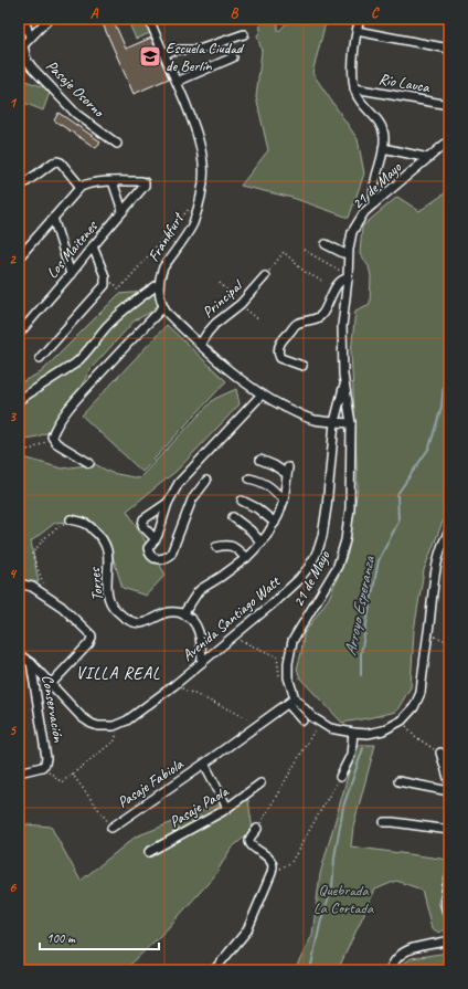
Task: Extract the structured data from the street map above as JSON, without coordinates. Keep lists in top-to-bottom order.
{
  "streets": {
    "street": [
      "Río Lauca",
      "Pasaje Osorno",
      "21 de Mayo",
      "Frankfurt",
      "Los Maitenes",
      "Principal",
      "Torres",
      "Avenida Santiago Watt",
      "Conservación",
      "Pasaje Fabiola",
      "Pasaje Paola"
    ]
  },
  "crossings": [
    ["21 de Mayo", "Avenida Santiago Watt"],
    ["21 de Mayo", "Pasaje Fabiola"],
    ["Avenida Santiago Watt", "Conservación"],
    ["Pasaje Fabiola", "Pasaje Paola"]
  ],
  "districts": ["VILLA REAL"],
  "water": ["Arroyo Esperanza"],
  "parks": ["Quebrada La Cortada"],
  "places": {
    "school or university": ["Escuela Ciudad de Berlín"]
  },
  "scale_bar": "100 m",
  "grid": {
    "columns": ["A", "B", "C"],
    "rows": [
      "1",
      "2",
      "3",
      "4",
      "5",
      "6"
    ]
  }
}
